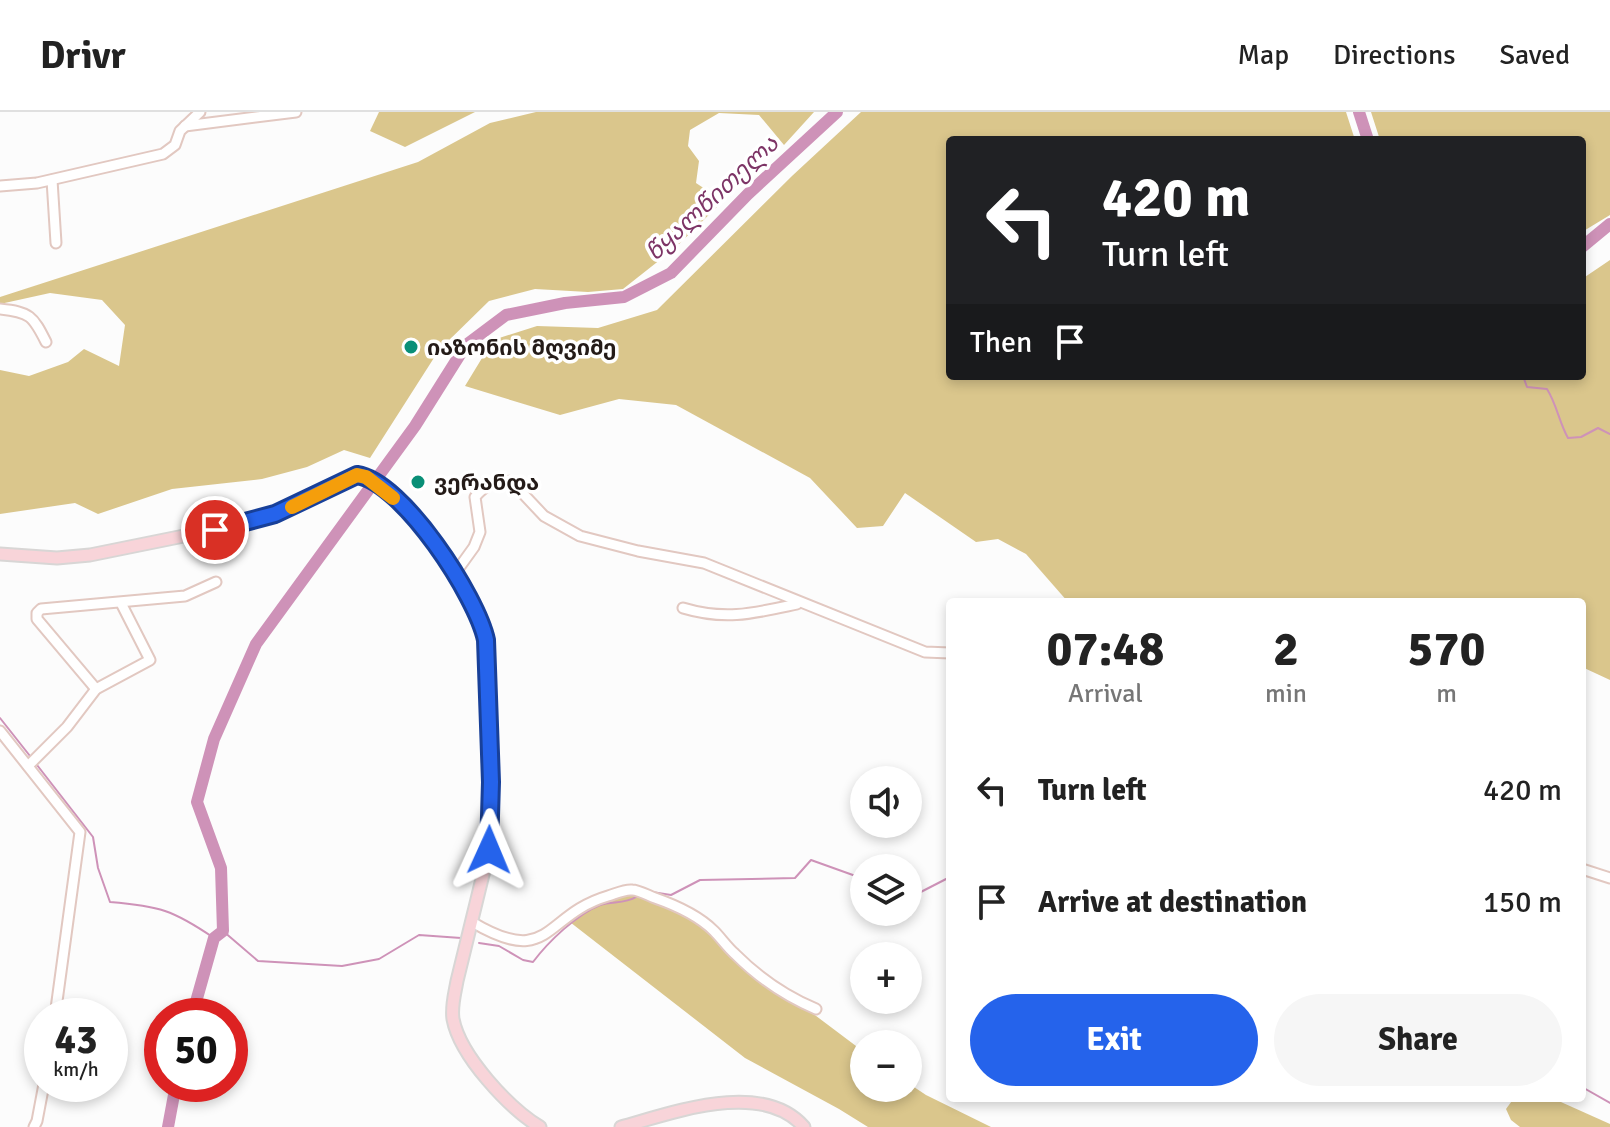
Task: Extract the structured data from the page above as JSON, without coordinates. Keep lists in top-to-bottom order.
{
  "water": ["წყალწითელა"],
  "places": ["იაზონის მღვიმე", "ვერანდა"],
  "page": {
    "header": "Drivr",
    "nav": ["Map", "Directions", "Saved"],
    "turn": ["420 m", "Turn left"],
    "then": "Then",
    "eta": [
      "07:48",
      "Arrival",
      "2",
      "min",
      "570",
      "m"
    ],
    "list": [
      {
        "name": "Turn left",
        "value": "420 m"
      },
      {
        "name": "Arrive at destination",
        "value": "150 m"
      }
    ],
    "map_buttons": ["+", "−"],
    "buttons": ["Exit", "Share"],
    "speed": "43 km/h",
    "limit": "50"
  }
}
